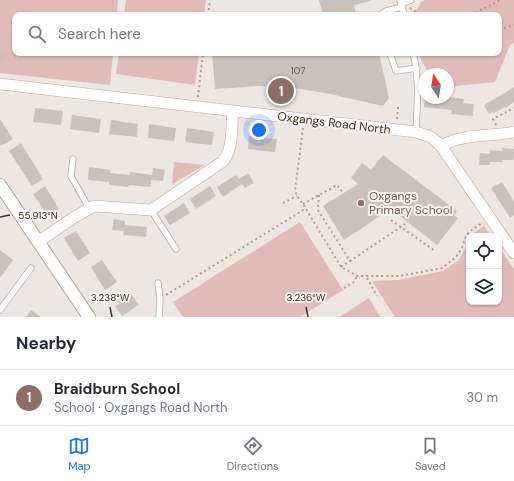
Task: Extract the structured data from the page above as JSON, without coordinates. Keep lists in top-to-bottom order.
{
  "streets": {
    "street": ["Oxgangs Road North"]
  },
  "places": ["Oxgangs Primary School"],
  "house_numbers": ["107"],
  "north": "top",
  "page": {
    "search": "Search here",
    "pins": "1",
    "heading": "Nearby",
    "list": [
      {
        "mark": "1",
        "name": "Braidburn School",
        "note": "School · Oxgangs Road North",
        "value": "30 m"
      }
    ],
    "nav": ["Map", "Directions", "Saved"]
  },
  "coordinates": ["55.913°N", "3.238°W", "3.236°W"]
}
